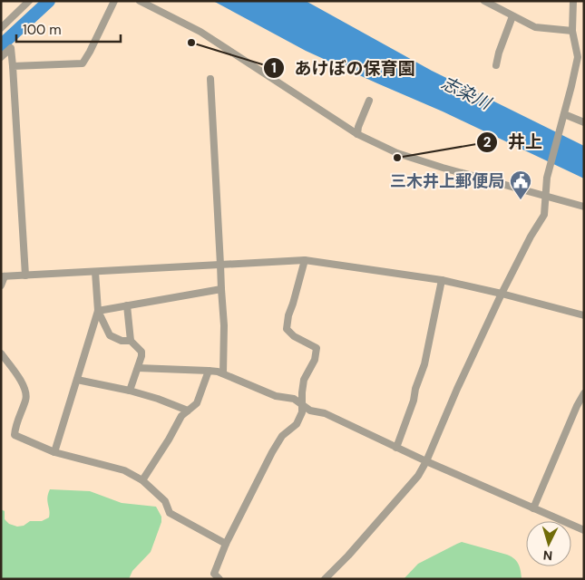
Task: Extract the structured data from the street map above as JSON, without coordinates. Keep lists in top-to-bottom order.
{
  "water": ["志染川"],
  "places": {
    "other": ["あけぼの保育園", "井上"],
    "public building": ["三木井上郵便局"]
  },
  "scale_bar": "100 m",
  "north": "bottom"
}
